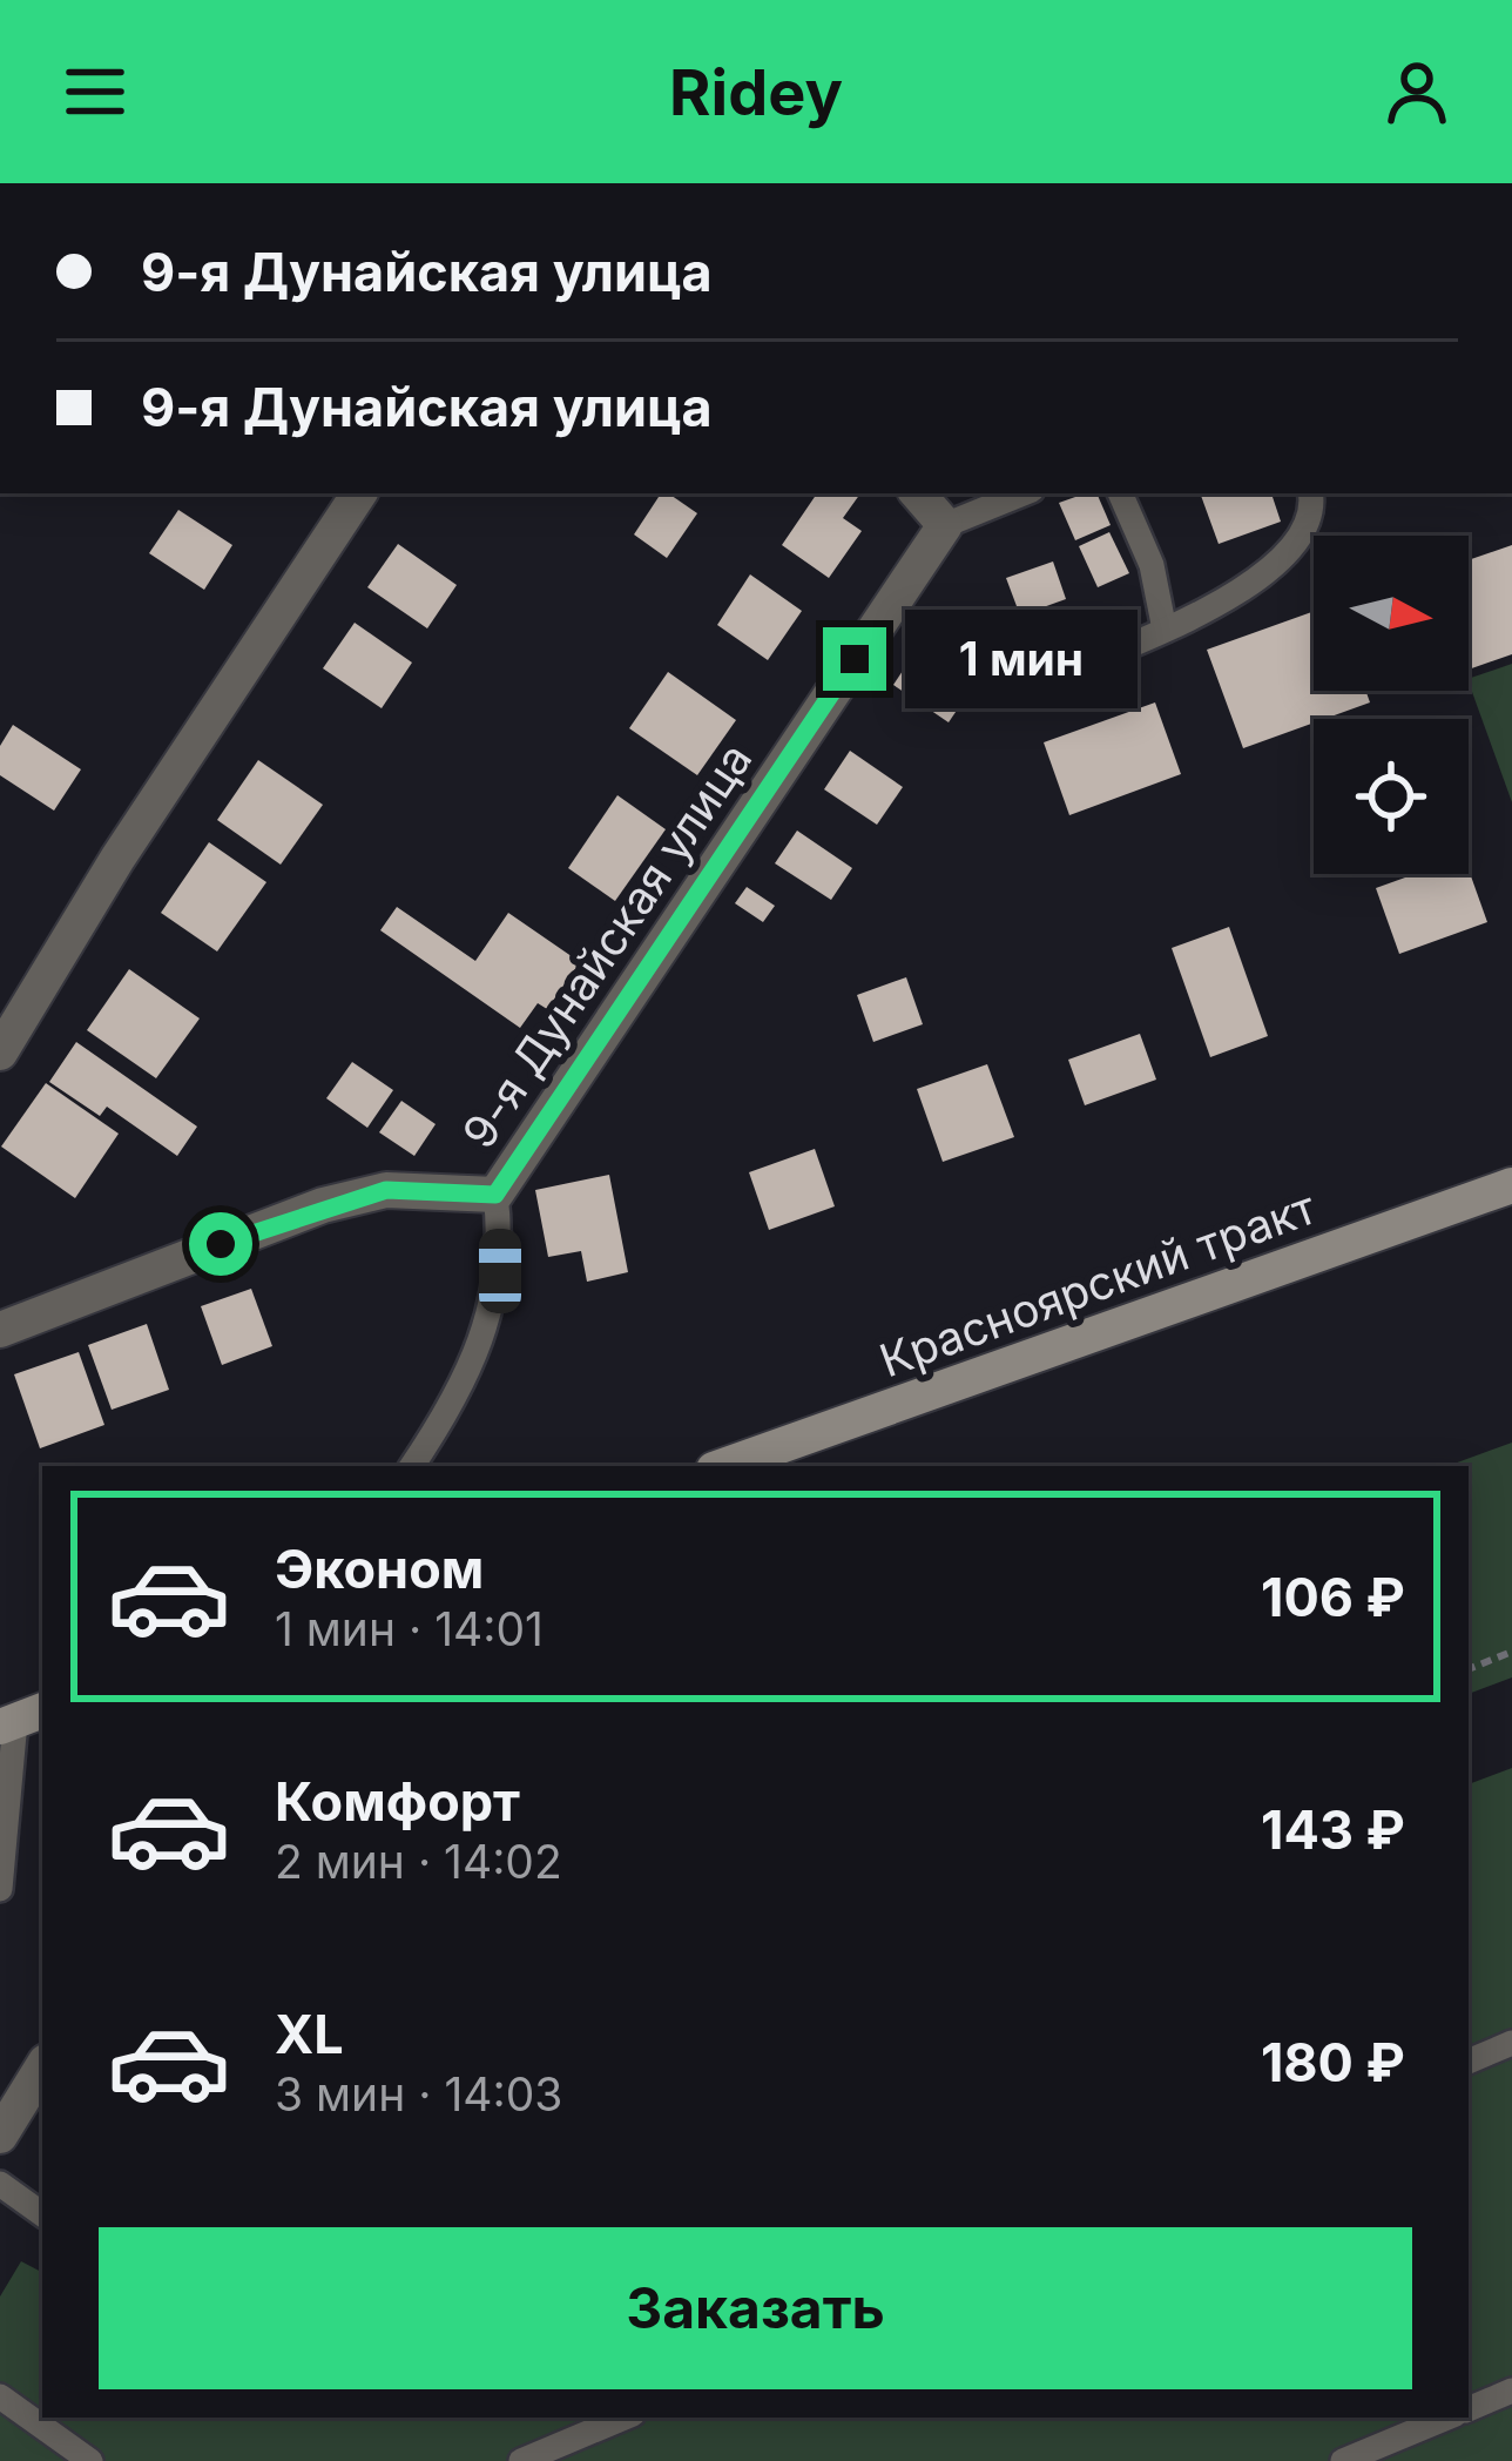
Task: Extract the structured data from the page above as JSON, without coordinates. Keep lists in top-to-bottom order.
{
  "streets": {
    "main road": ["Красноярский тракт"],
    "street": ["9-я Дунайская улица"]
  },
  "north": "right",
  "page": {
    "header": "Ridey",
    "banner": ["9-я Дунайская улица", "9-я Дунайская улица"],
    "bubble": "1 мин",
    "list": [
      {
        "name": "Эконом",
        "note": "1 мин · 14:01",
        "value": "106 ₽"
      },
      {
        "name": "Комфорт",
        "note": "2 мин · 14:02",
        "value": "143 ₽"
      },
      {
        "name": "XL",
        "note": "3 мин · 14:03",
        "value": "180 ₽"
      }
    ],
    "buttons": "Заказать"
  }
}
